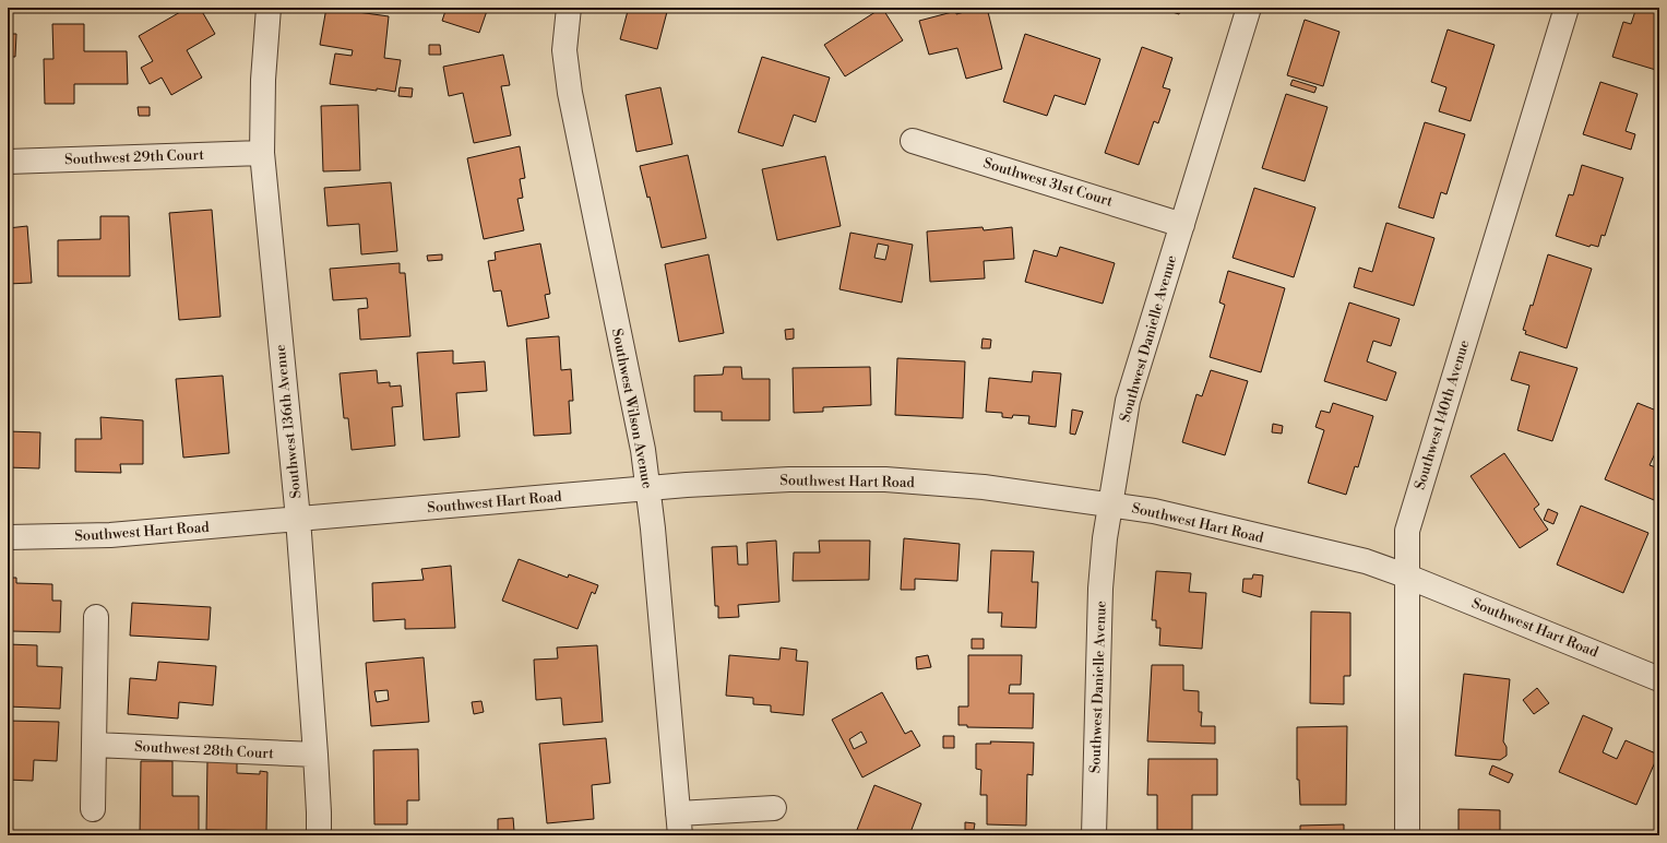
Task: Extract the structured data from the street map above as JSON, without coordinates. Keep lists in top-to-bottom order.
{
  "streets": {
    "street": [
      "Southwest 29th Court",
      "Southwest 31st Court",
      "Southwest Danielle Avenue",
      "Southwest Wilson Avenue",
      "Southwest 140th Avenue",
      "Southwest 136th Avenue",
      "Southwest Hart Road",
      "Southwest 28th Court"
    ]
  },
  "crossings": [
    ["Southwest 29th Court", "Southwest 136th Avenue"],
    ["Southwest 31st Court", "Southwest Danielle Avenue"],
    ["Southwest Danielle Avenue", "Southwest Hart Road"],
    ["Southwest Wilson Avenue", "Southwest Hart Road"],
    ["Southwest 140th Avenue", "Southwest Hart Road"],
    ["Southwest 136th Avenue", "Southwest Hart Road"],
    ["Southwest 136th Avenue", "Southwest 28th Court"]
  ]
}
